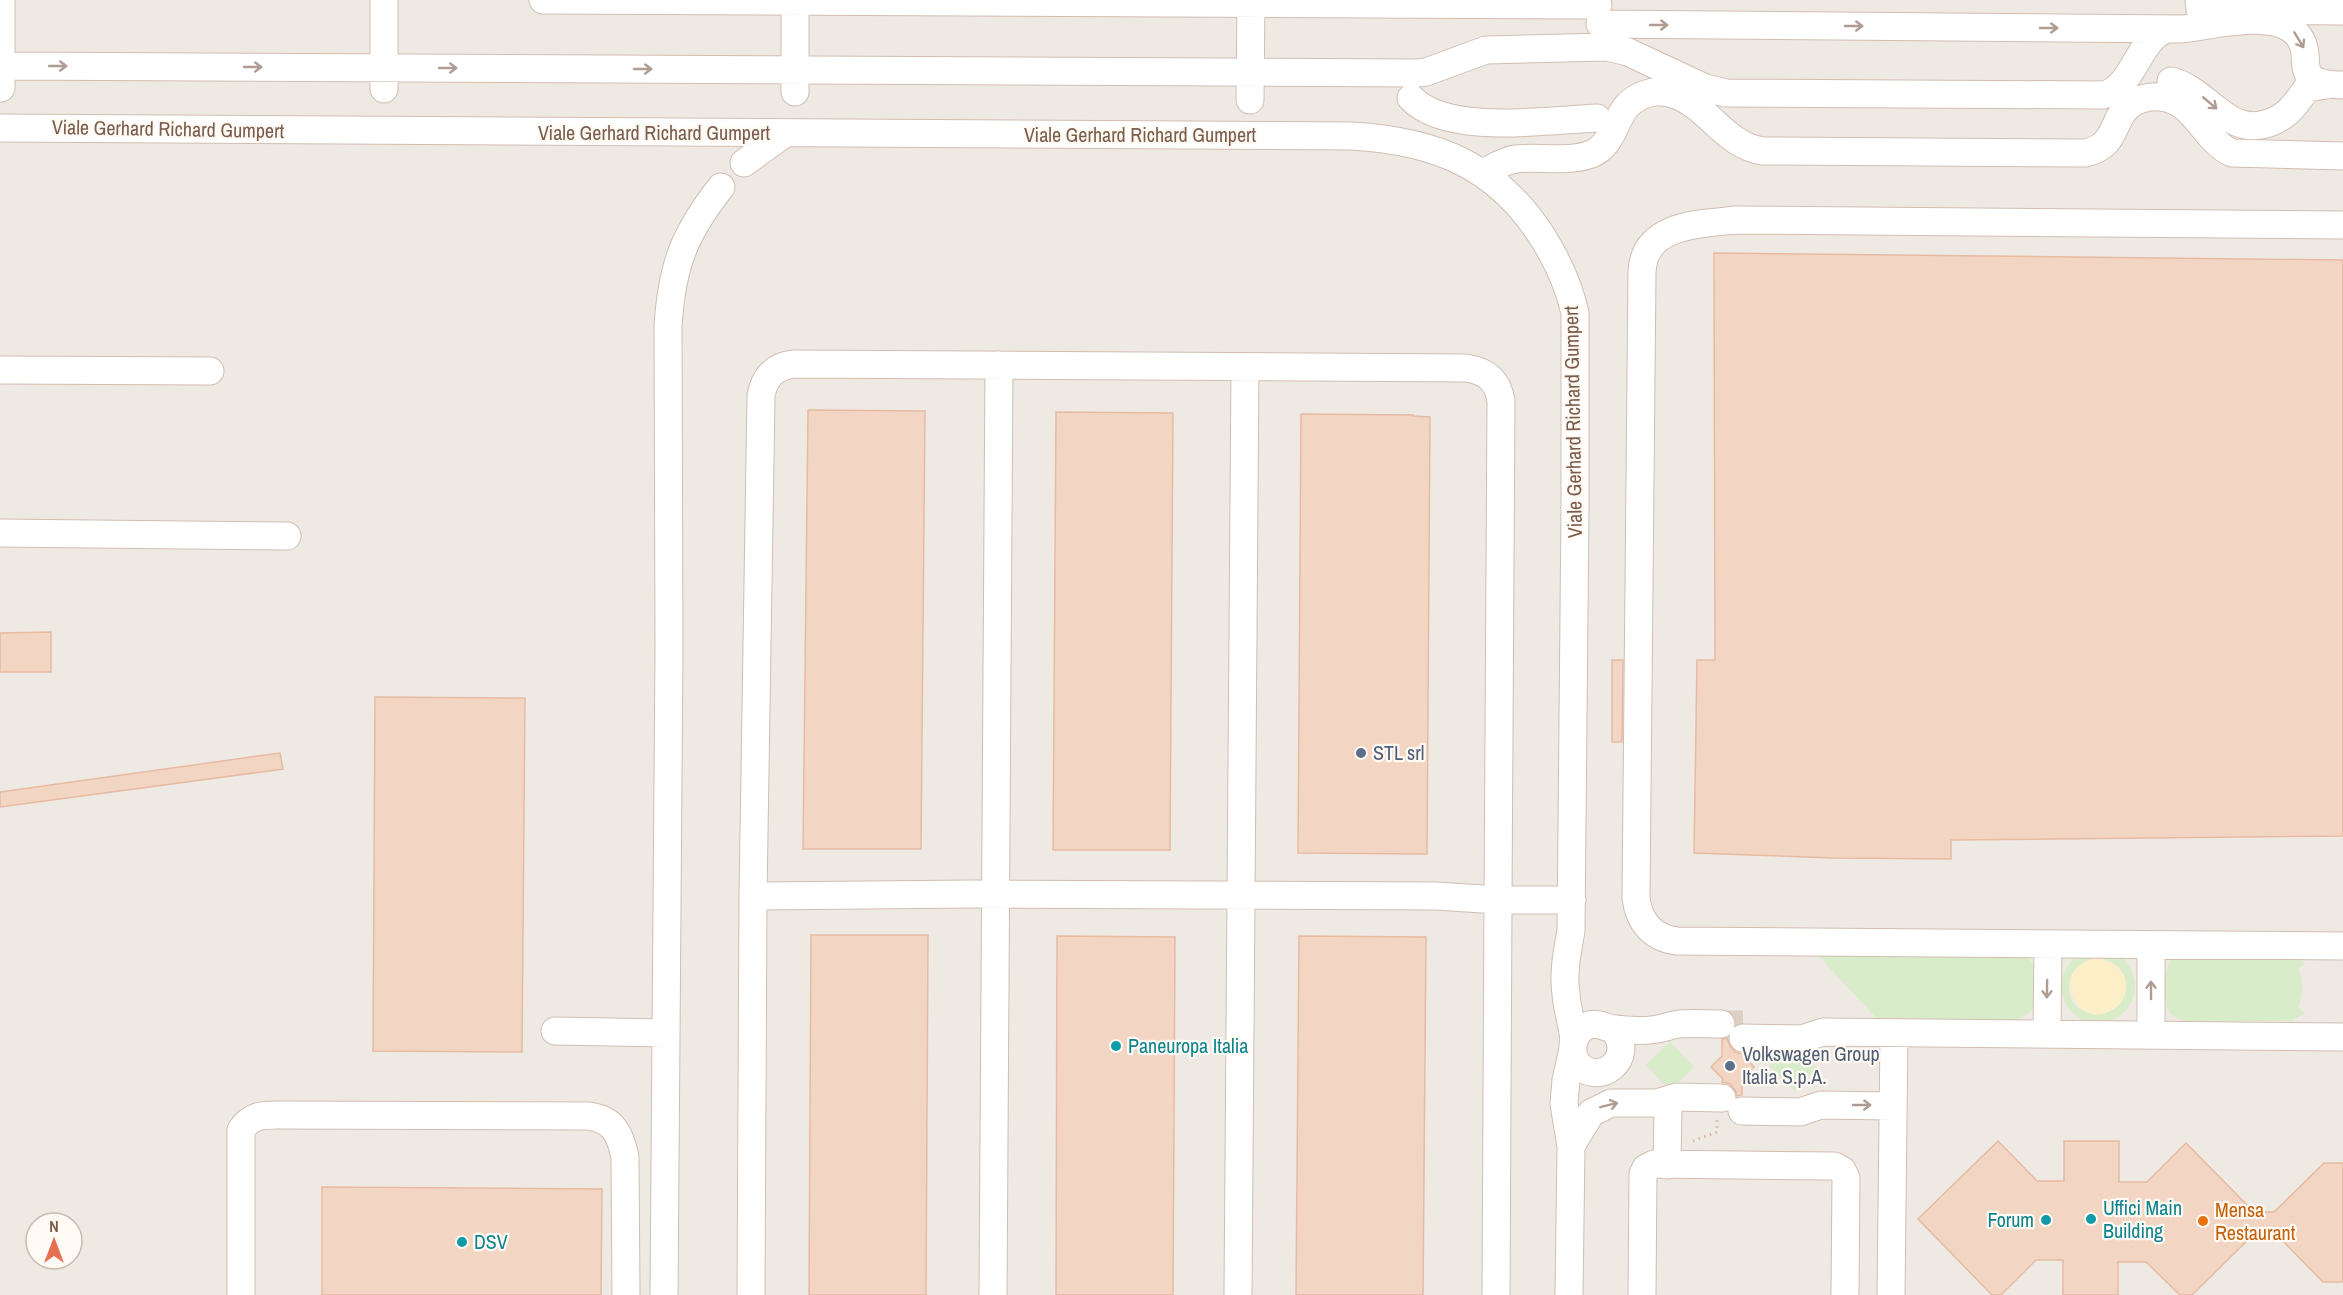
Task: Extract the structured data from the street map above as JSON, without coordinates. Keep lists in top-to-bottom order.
{
  "streets": {
    "street": ["Viale Gerhard Richard Gumpert"]
  },
  "places": [
    "STL srl",
    "Paneuropa Italia",
    "Volkswagen Group Italia S.p.A.",
    "Uffici Main Building",
    "Forum",
    "Mensa Restaurant",
    "DSV"
  ],
  "north": "top"
}
